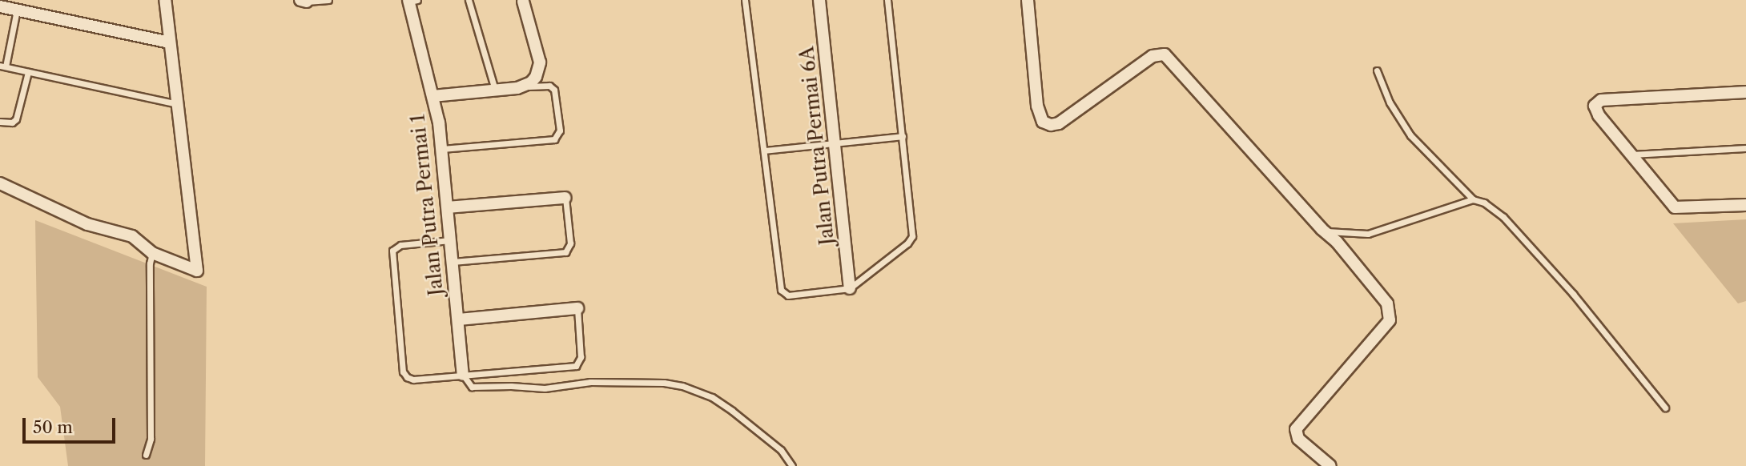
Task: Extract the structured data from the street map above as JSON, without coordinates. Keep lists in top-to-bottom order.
{
  "streets": {
    "street": ["Jalan Putra Permai 6A", "Jalan Putra Permai 1"]
  },
  "scale_bar": "50 m"
}
